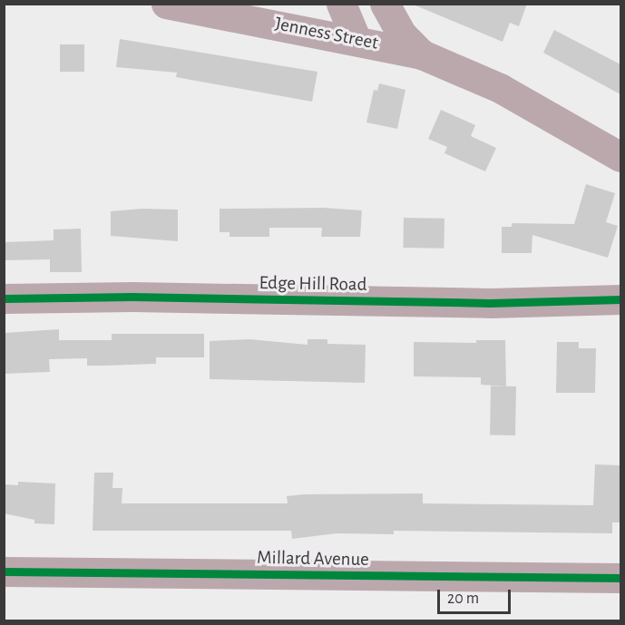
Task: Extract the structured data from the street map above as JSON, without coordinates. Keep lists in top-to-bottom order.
{
  "streets": {
    "street": ["Jenness Street", "Edge Hill Road", "Millard Avenue"]
  },
  "scale_bar": "20 m"
}
